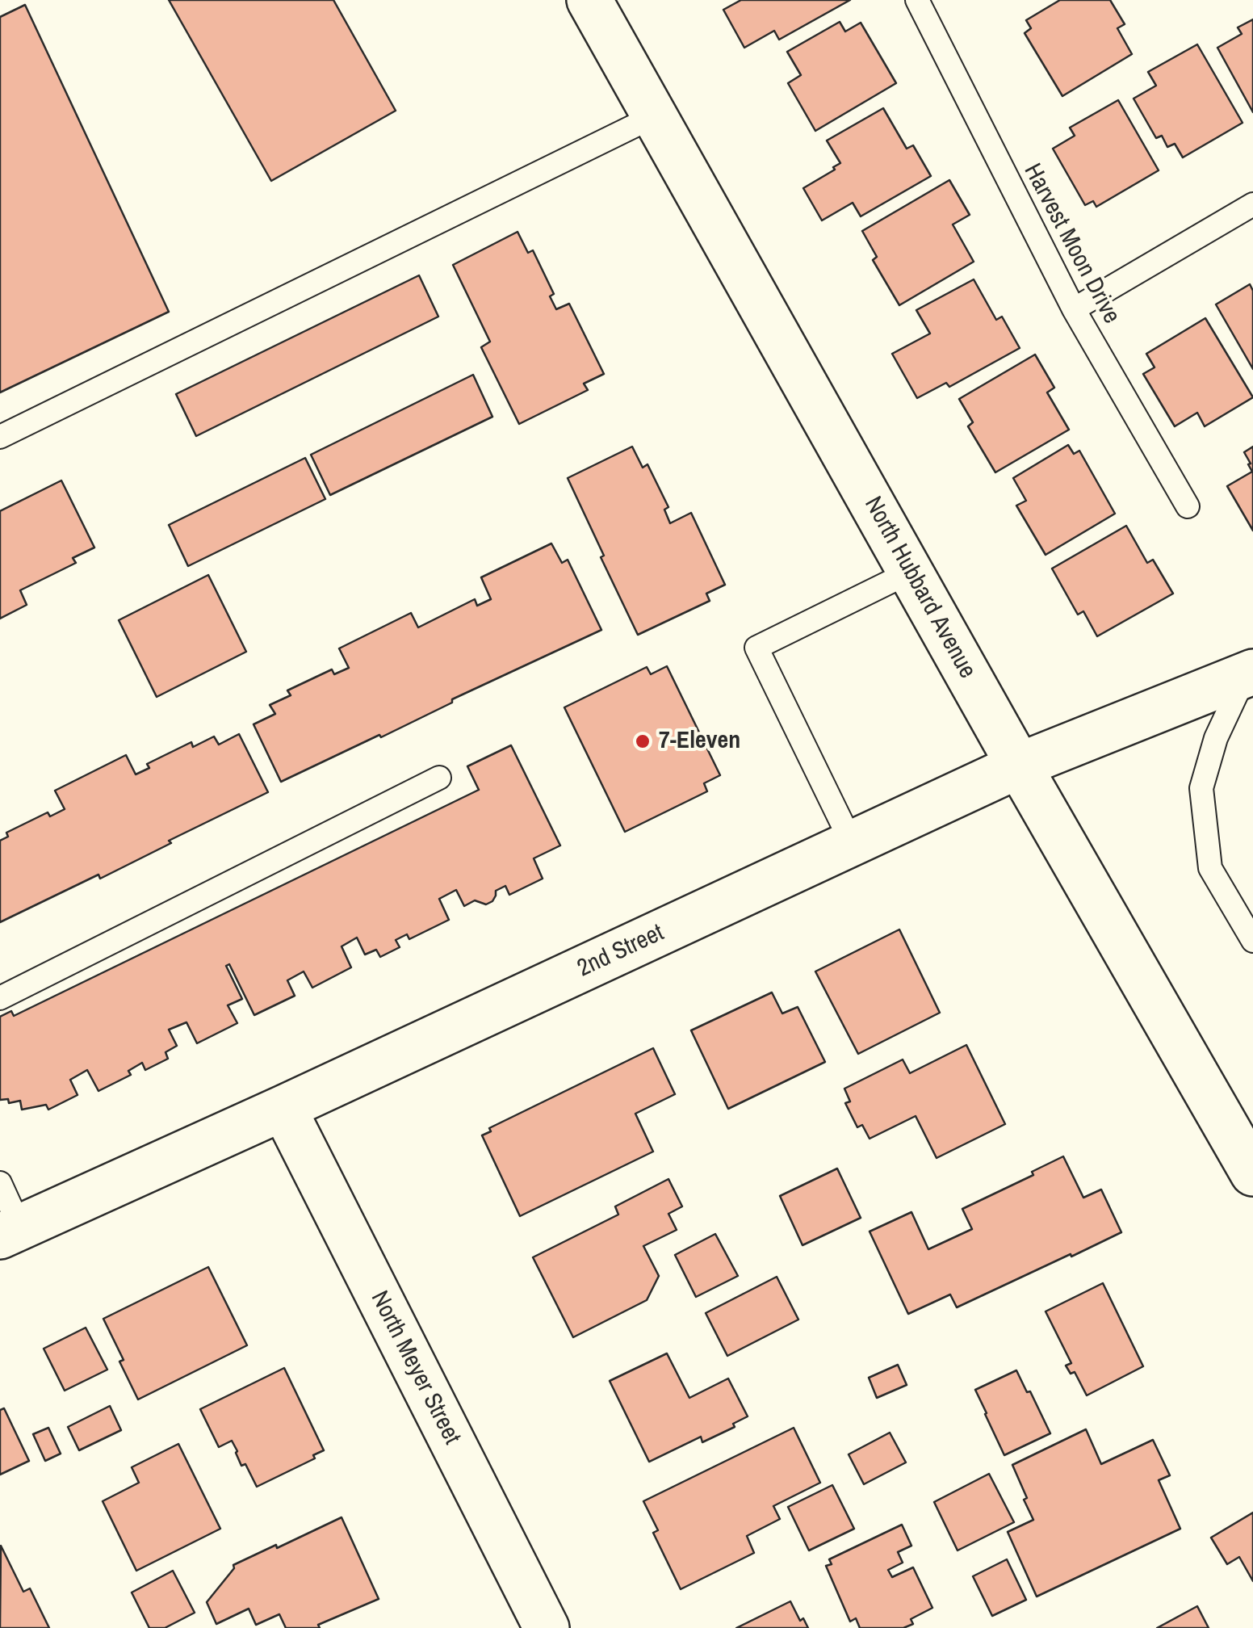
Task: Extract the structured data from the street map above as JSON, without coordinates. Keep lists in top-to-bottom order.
{
  "streets": {
    "street": ["North Hubbard Avenue", "2nd Street", "North Meyer Street"],
    "lane": ["Harvest Moon Drive"]
  },
  "crossings": [
    ["North Hubbard Avenue", "2nd Street"],
    ["2nd Street", "North Meyer Street"]
  ],
  "places": ["7-Eleven"]
}
